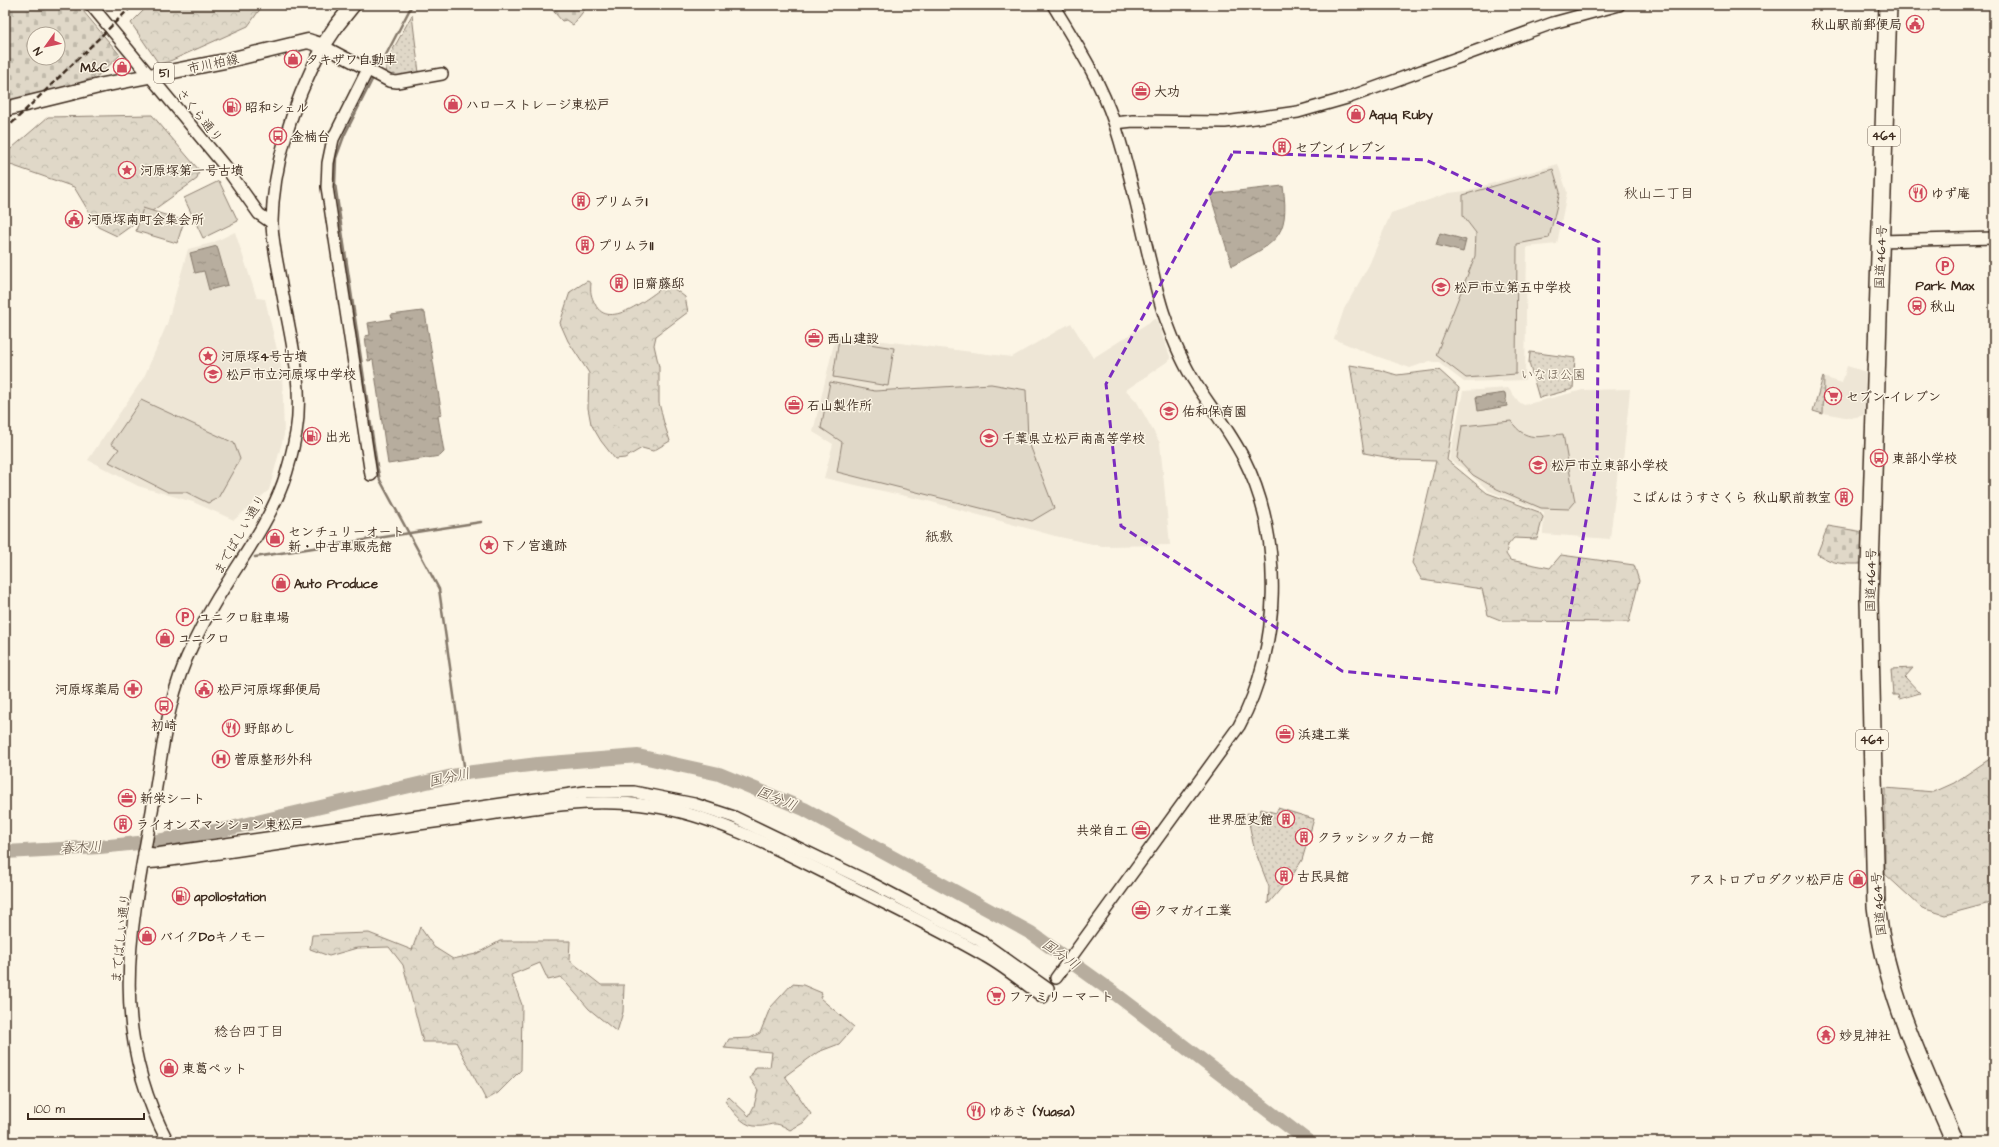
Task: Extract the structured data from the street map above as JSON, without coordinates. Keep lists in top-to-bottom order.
{
  "streets": {
    "highway": ["464", "国道464号"],
    "main road": ["市川柏線", "51"],
    "street": ["さくら通り", "までばしい通り"]
  },
  "crossings": [
    ["市川柏線", "さくら通り"],
    ["市川柏線", "までばしい通り"],
    ["さくら通り", "までばしい通り"]
  ],
  "districts": ["秋山二丁目", "紙敷", "稔台四丁目"],
  "water": ["国分川", "春木川"],
  "parks": ["いなほ公園"],
  "places": {
    "public building": ["秋山駅前郵便局", "河原塚南町会集会所", "松戸河原塚郵便局"],
    "shop": [
      "タキザワ自動車",
      "M&C",
      "ハローストレージ東松戸",
      "Aquq Ruby",
      "センチュリーオート 新・中古車販売館",
      "Auto Produce",
      "ユニクロ",
      "アストロプロダクツ松戸店",
      "バイクDoキノモー",
      "東葛ペット"
    ],
    "office": [
      "大功",
      "西山建設",
      "石山製作所",
      "浜建工業",
      "新栄シート",
      "共栄自工",
      "クマガイ工業"
    ],
    "fuel station": ["昭和シェル", "出光", "apollostation"],
    "bus stop": ["金楠台", "東部小学校", "初崎"],
    "building": [
      "セブンイレブン",
      "プリムラI",
      "プリムラII",
      "旧齋藤邸",
      "こぱんはうすさくら 秋山駅前教室",
      "世界歴史館",
      "ライオンズマンション東松戸",
      "クラッシックカー館",
      "古民具館"
    ],
    "place": ["河原塚第一号古墳", "河原塚4号古墳", "下ノ宮遺跡"],
    "restaurant": ["ゆず庵", "野郎めし", "ゆあさ (Yuasa)"],
    "parking": ["Park Max", "ユニクロ駐車場"],
    "school or university": [
      "松戸市立第五中学校",
      "松戸市立河原塚中学校",
      "佑和保育園",
      "千葉県立松戸南高等学校",
      "松戸市立東部小学校"
    ],
    "station": ["秋山"],
    "supermarket": ["セブン-イレブン", "ファミリーマート"],
    "pharmacy": ["河原塚薬局"],
    "hospital": ["菅原整形外科"],
    "temple": ["妙見神社"]
  },
  "scale_bar": "100 m",
  "north": "bottom left"
}
